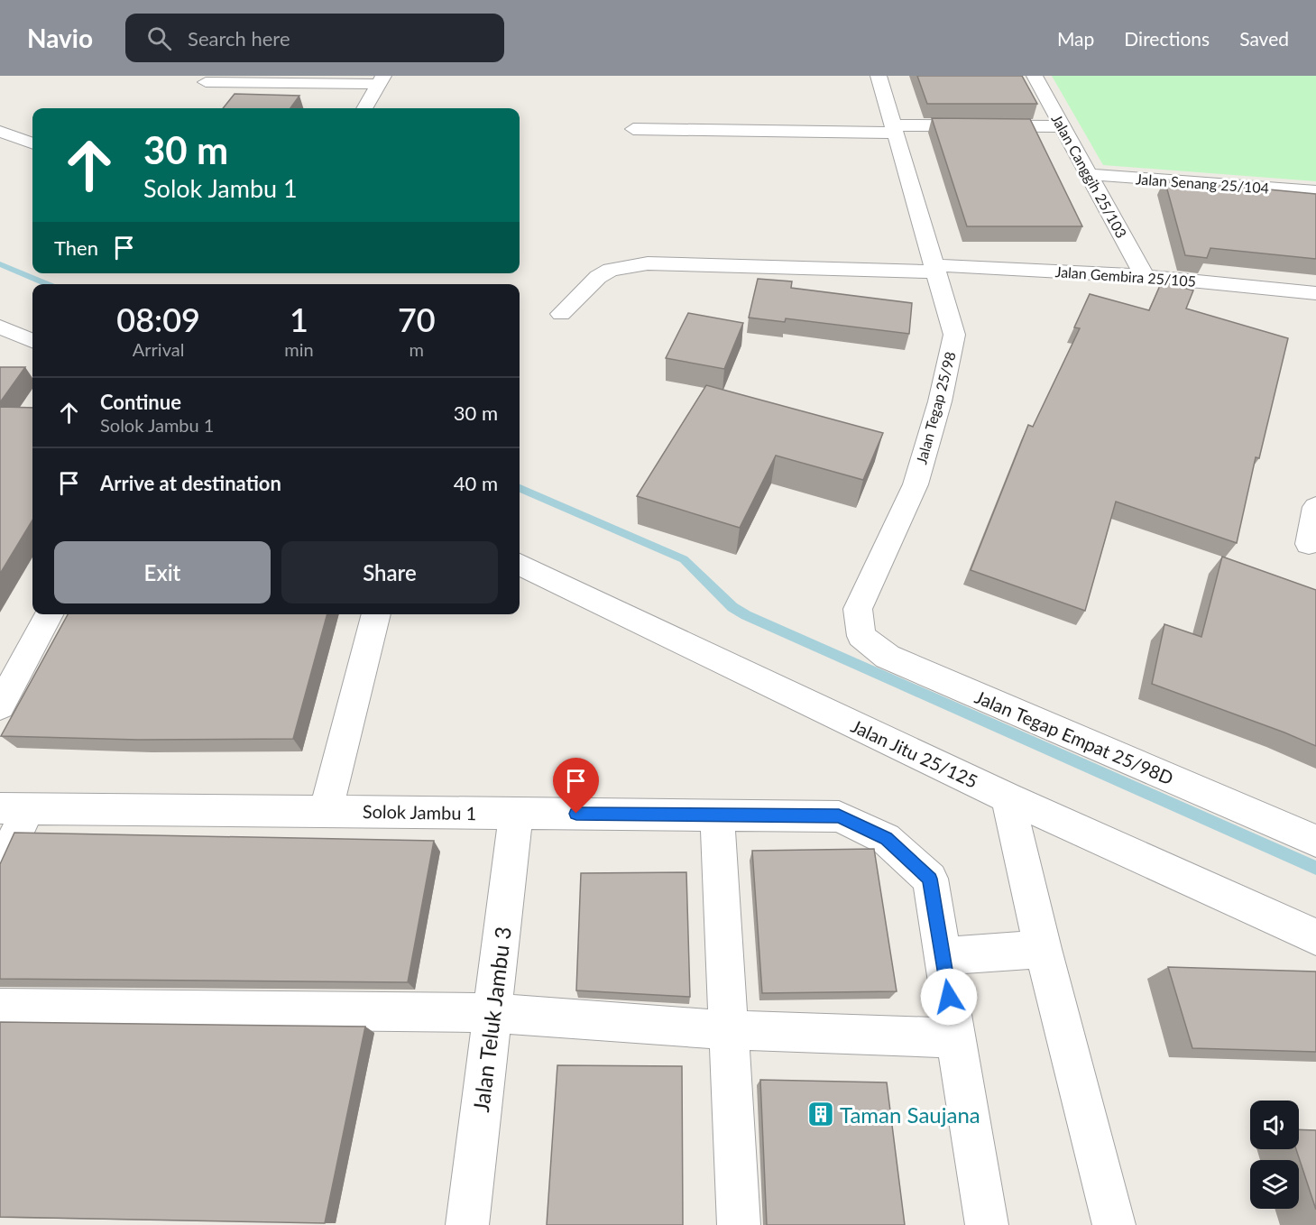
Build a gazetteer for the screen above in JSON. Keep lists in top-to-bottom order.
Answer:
{
  "streets": {
    "street": [
      "Jalan Canggih 25/103",
      "Jalan Senang 25/104",
      "Jalan Gembira 25/105",
      "Jalan Tegap 25/98",
      "Jalan Tegap Empat 25/98D",
      "Jalan Jitu 25/125",
      "Solok Jambu 1",
      "Jalan Teluk Jambu 3"
    ]
  },
  "crossings": [
    ["Jalan Canggih 25/103", "Jalan Senang 25/104"],
    ["Jalan Canggih 25/103", "Jalan Gembira 25/105"],
    ["Jalan Gembira 25/105", "Jalan Tegap 25/98"],
    ["Jalan Tegap 25/98", "Jalan Tegap Empat 25/98D"],
    ["Solok Jambu 1", "Jalan Teluk Jambu 3"]
  ],
  "places": {
    "building": ["Taman Saujana"]
  },
  "page": {
    "header": "Navio",
    "search": "Search here",
    "nav": ["Map", "Directions", "Saved"],
    "turn": ["30 m", "Solok Jambu 1"],
    "then": "Then",
    "eta": [
      "08:09",
      "Arrival",
      "1",
      "min",
      "70",
      "m"
    ],
    "list": [
      {
        "name": "Continue",
        "note": "Solok Jambu 1",
        "value": "30 m"
      },
      {
        "name": "Arrive at destination",
        "value": "40 m"
      }
    ],
    "buttons": ["Exit", "Share"]
  }
}
